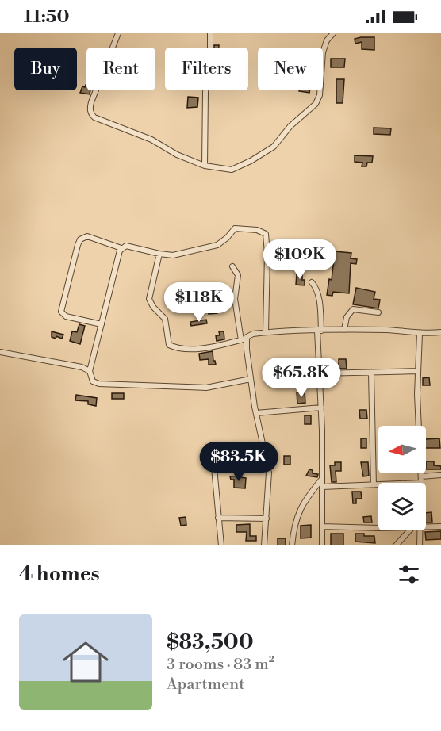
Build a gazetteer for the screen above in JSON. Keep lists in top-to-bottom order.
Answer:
{
  "north": "left",
  "page": {
    "status": "11:50",
    "chip": [
      "Buy",
      "Rent",
      "Filters",
      "New"
    ],
    "price": [
      "$109K",
      "$118K",
      "$65.8K",
      "$83.5K"
    ],
    "heading": "4 homes",
    "list": [
      {
        "name": "$83,500",
        "note": "3 rooms · 83 m² · Apartment"
      }
    ]
  }
}
